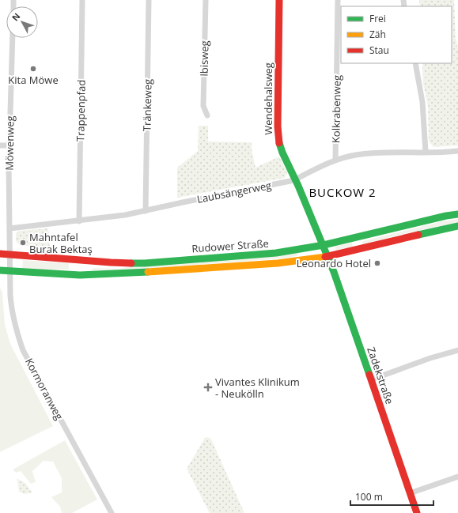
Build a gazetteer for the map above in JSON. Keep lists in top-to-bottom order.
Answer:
{
  "streets": {
    "main road": ["Wendehalsweg", "Rudower Straße", "Zadekstraße"],
    "street": [
      "Ibisweg",
      "Tränkeweg",
      "Kolkrabenweg",
      "Trappenpfad",
      "Möwenweg",
      "Laubsängerweg",
      "Kormoranweg"
    ]
  },
  "crossings": [
    ["Wendehalsweg", "Laubsängerweg"],
    ["Wendehalsweg", "Rudower Straße"],
    ["Wendehalsweg", "Zadekstraße"],
    ["Tränkeweg", "Laubsängerweg"],
    ["Kolkrabenweg", "Laubsängerweg"],
    ["Trappenpfad", "Laubsängerweg"],
    ["Möwenweg", "Laubsängerweg"],
    ["Möwenweg", "Rudower Straße"],
    ["Möwenweg", "Kormoranweg"],
    ["Rudower Straße", "Zadekstraße"],
    ["Rudower Straße", "Kormoranweg"]
  ],
  "districts": ["BUCKOW 2"],
  "places": {
    "other": ["Kita Möwe", "Mahntafel Burak Bektaş", "Leonardo Hotel"],
    "health": ["Vivantes Klinikum - Neukölln"]
  },
  "legend": ["Frei", "Zäh", "Stau"],
  "scale_bar": "100 m",
  "north": "top left"
}
